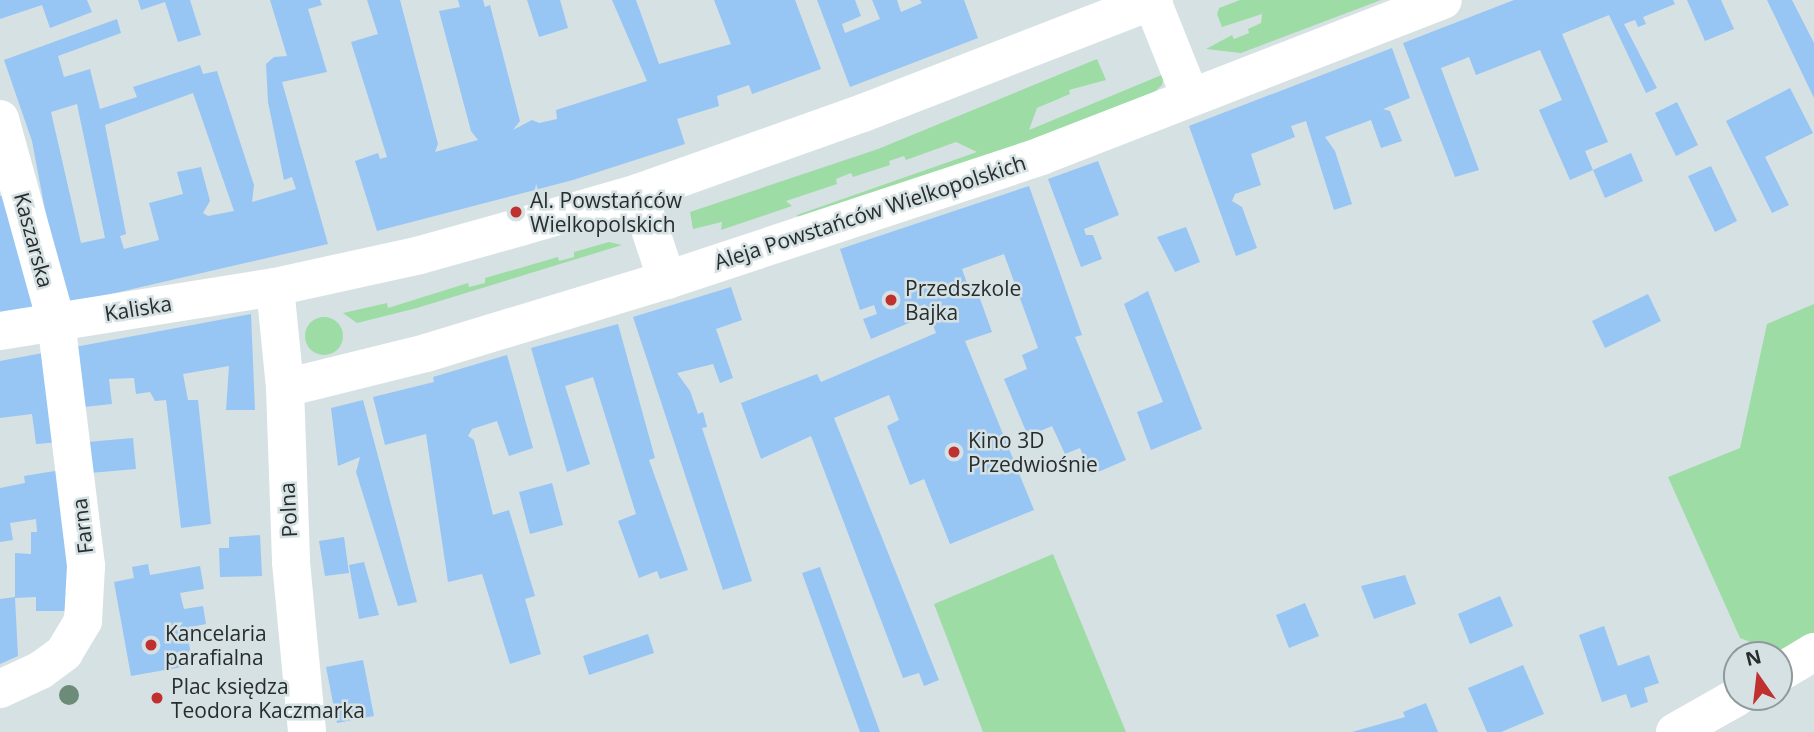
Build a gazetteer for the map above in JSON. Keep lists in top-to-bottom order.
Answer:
{
  "streets": {
    "street": [
      "Aleja Powstańców Wielkopolskich",
      "Kaszarska",
      "Kaliska",
      "Polna",
      "Farna"
    ]
  },
  "crossings": [
    ["Aleja Powstańców Wielkopolskich", "Polna"],
    ["Kaszarska", "Kaliska"],
    ["Kaszarska", "Farna"],
    ["Kaliska", "Polna"],
    ["Kaliska", "Farna"]
  ],
  "places": [
    "Al. Powstańców Wielkopolskich",
    "Przedszkole Bajka",
    "Kino 3D Przedwiośnie",
    "Kancelaria parafialna",
    "Plac księdza Teodora Kaczmarka"
  ],
  "north": "top"
}
